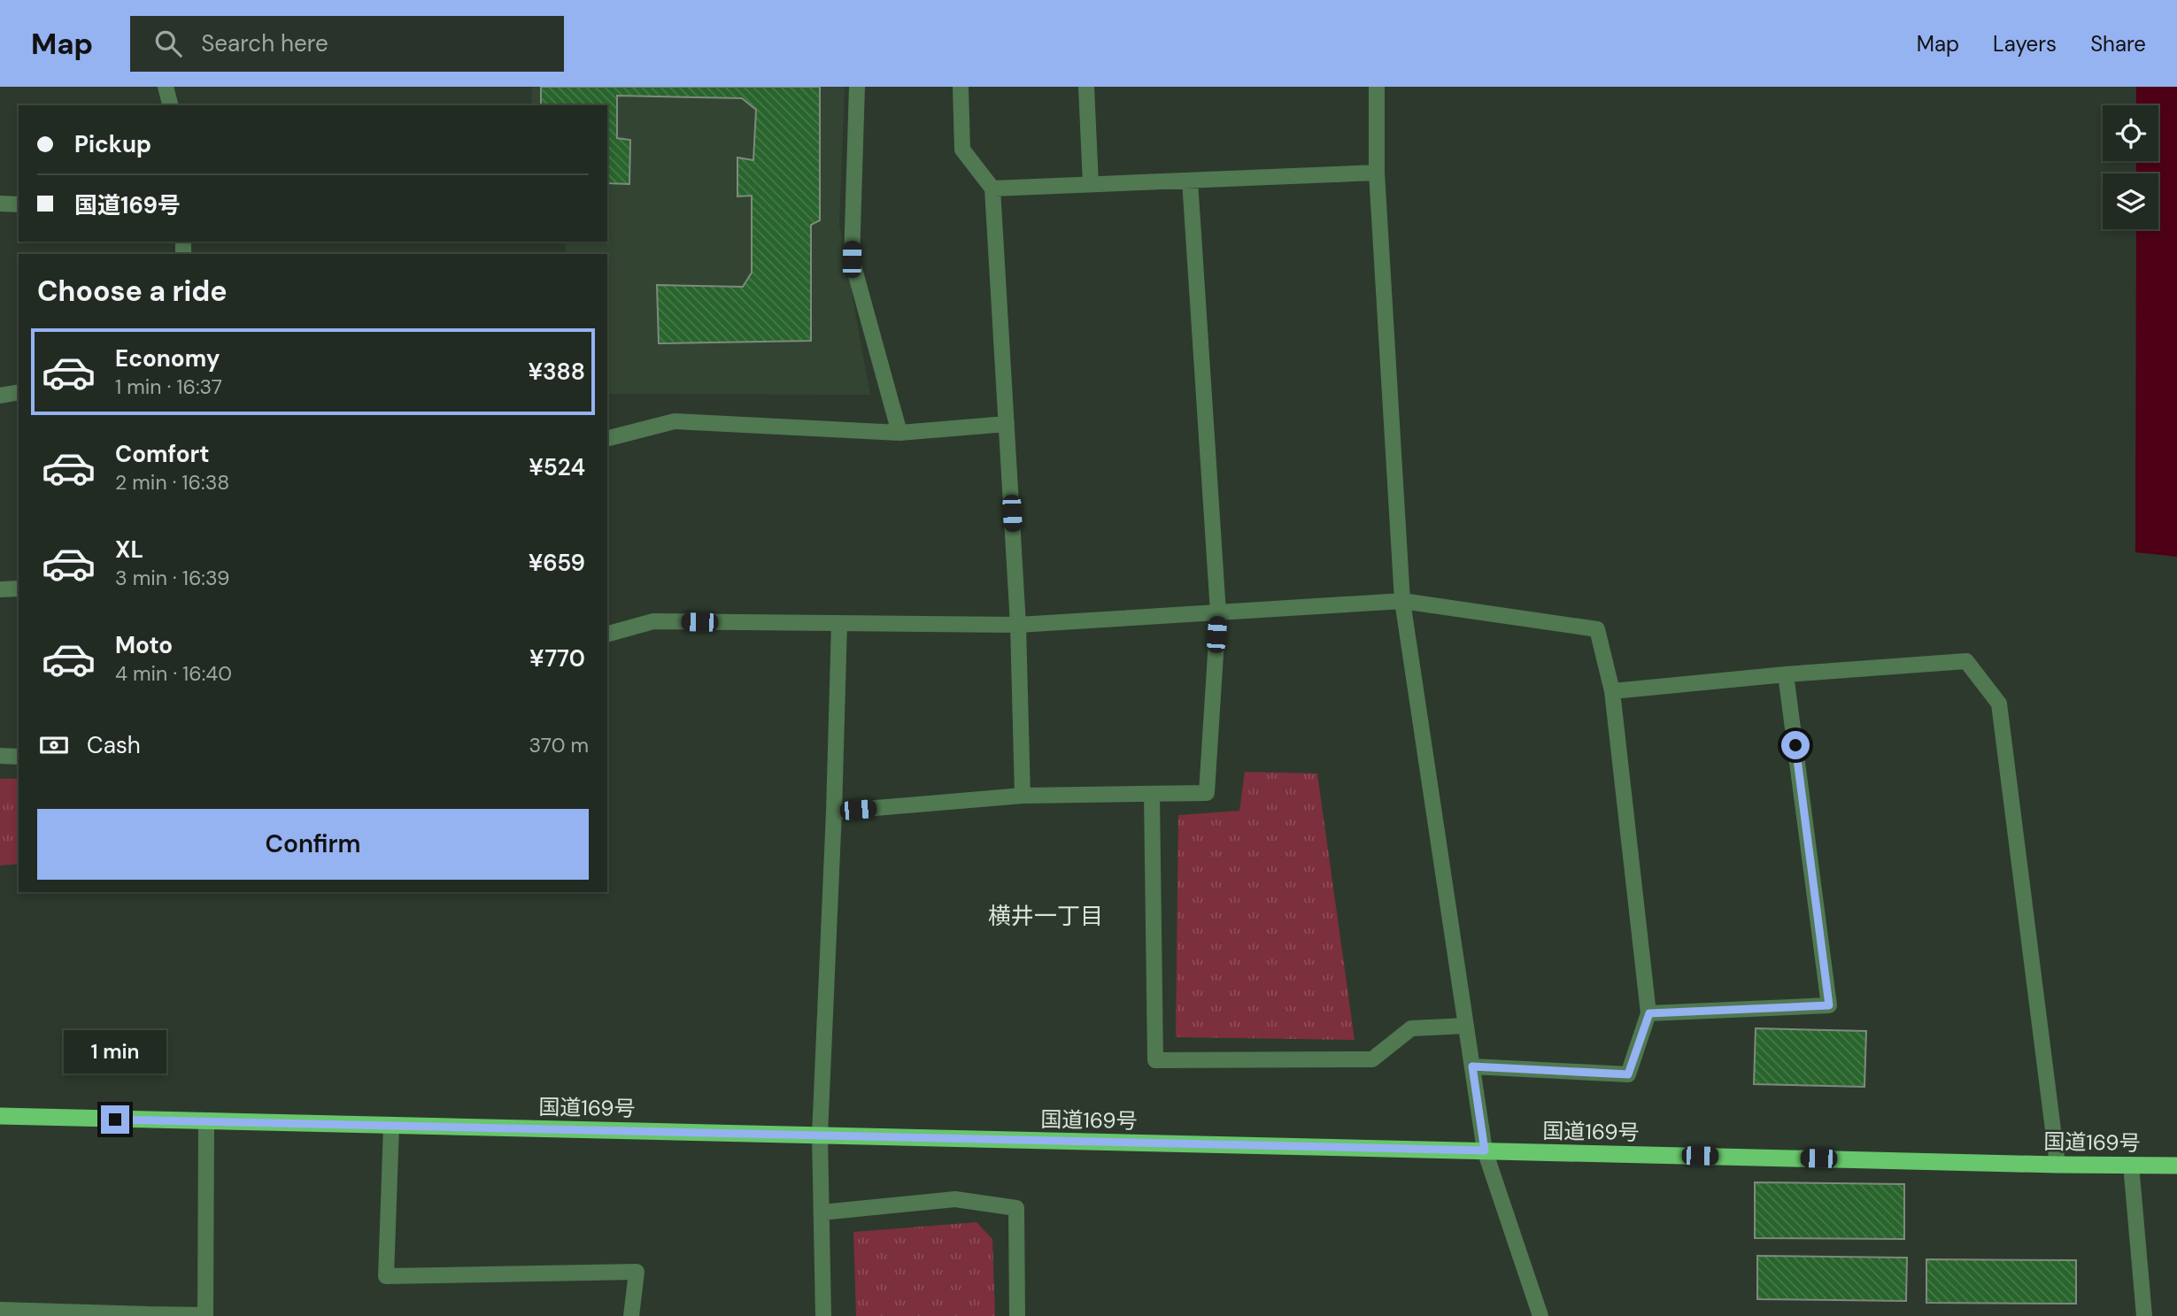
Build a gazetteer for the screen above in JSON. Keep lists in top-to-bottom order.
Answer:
{
  "streets": {
    "highway": ["国道169号"]
  },
  "districts": ["横井一丁目"],
  "page": {
    "header": "Map",
    "search": "Search here",
    "nav": ["Map", "Layers", "Share"],
    "banner": ["Pickup", "国道169号"],
    "heading": "Choose a ride",
    "list": [
      {
        "name": "Economy",
        "note": "1 min · 16:37",
        "value": "¥388"
      },
      {
        "name": "Comfort",
        "note": "2 min · 16:38",
        "value": "¥524"
      },
      {
        "name": "XL",
        "note": "3 min · 16:39",
        "value": "¥659"
      },
      {
        "name": "Moto",
        "note": "4 min · 16:40",
        "value": "¥770"
      }
    ],
    "pay": ["Cash", "370 m"],
    "buttons": "Confirm",
    "bubble": "1 min"
  }
}
